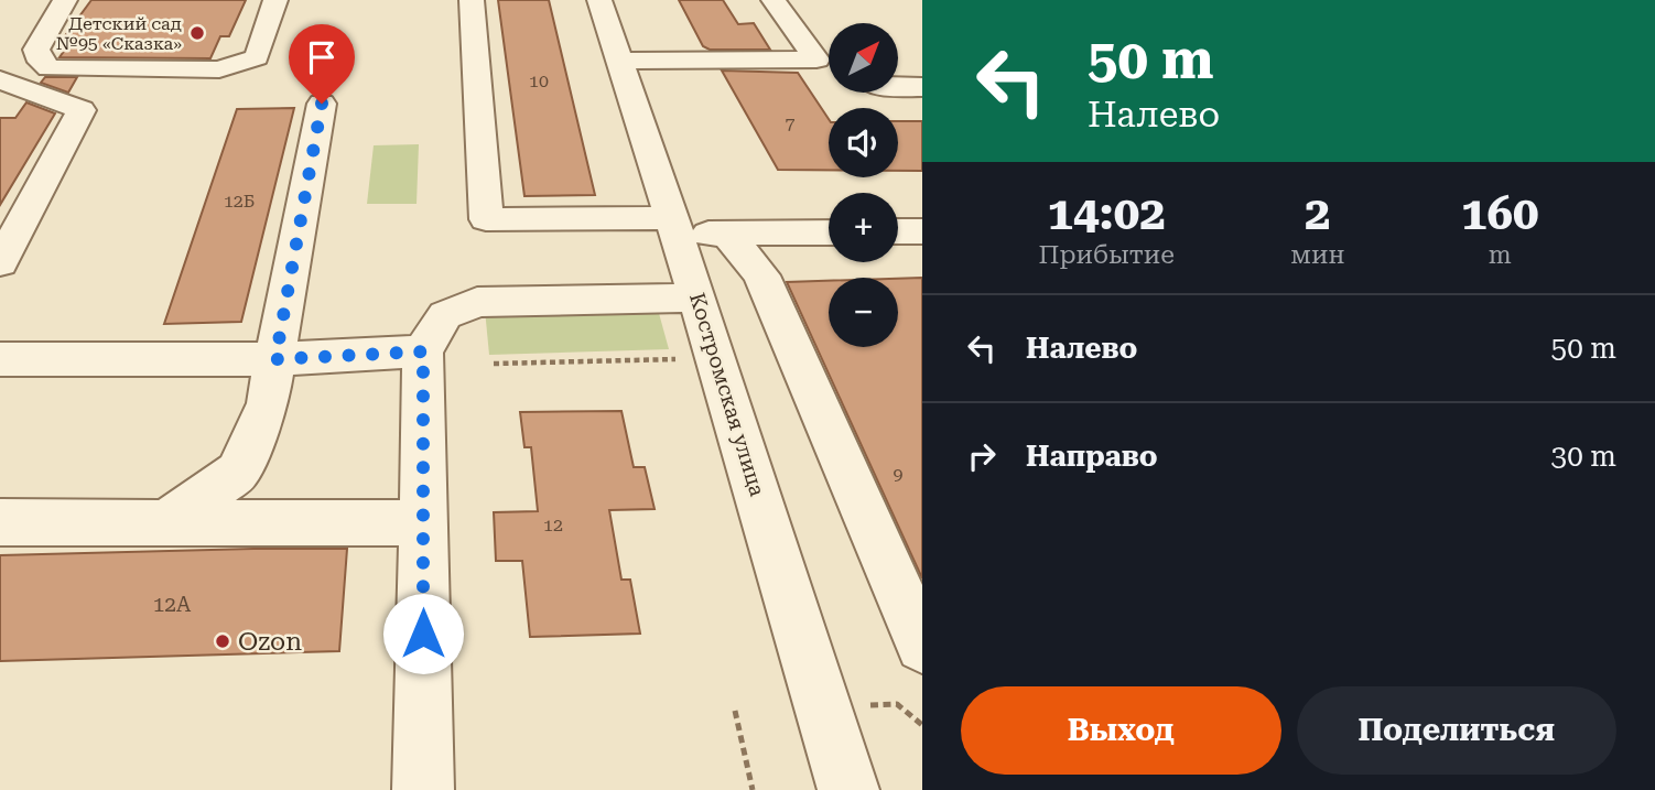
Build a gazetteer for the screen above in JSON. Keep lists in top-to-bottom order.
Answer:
{
  "streets": {
    "street": ["Костромская улица"]
  },
  "places": ["Детский сад №95 «Сказка»", "Ozon"],
  "house_numbers": [
    "10",
    "7",
    "12Б",
    "9",
    "12",
    "12А"
  ],
  "north": "top right",
  "page": {
    "turn": ["50 m", "Налево"],
    "map_buttons": ["+", "−"],
    "eta": [
      "14:02",
      "Прибытие",
      "2",
      "мин",
      "160",
      "m"
    ],
    "list": [
      {
        "name": "Налево",
        "value": "50 m"
      },
      {
        "name": "Направо",
        "value": "30 m"
      }
    ],
    "buttons": ["Выход", "Поделиться"]
  }
}
